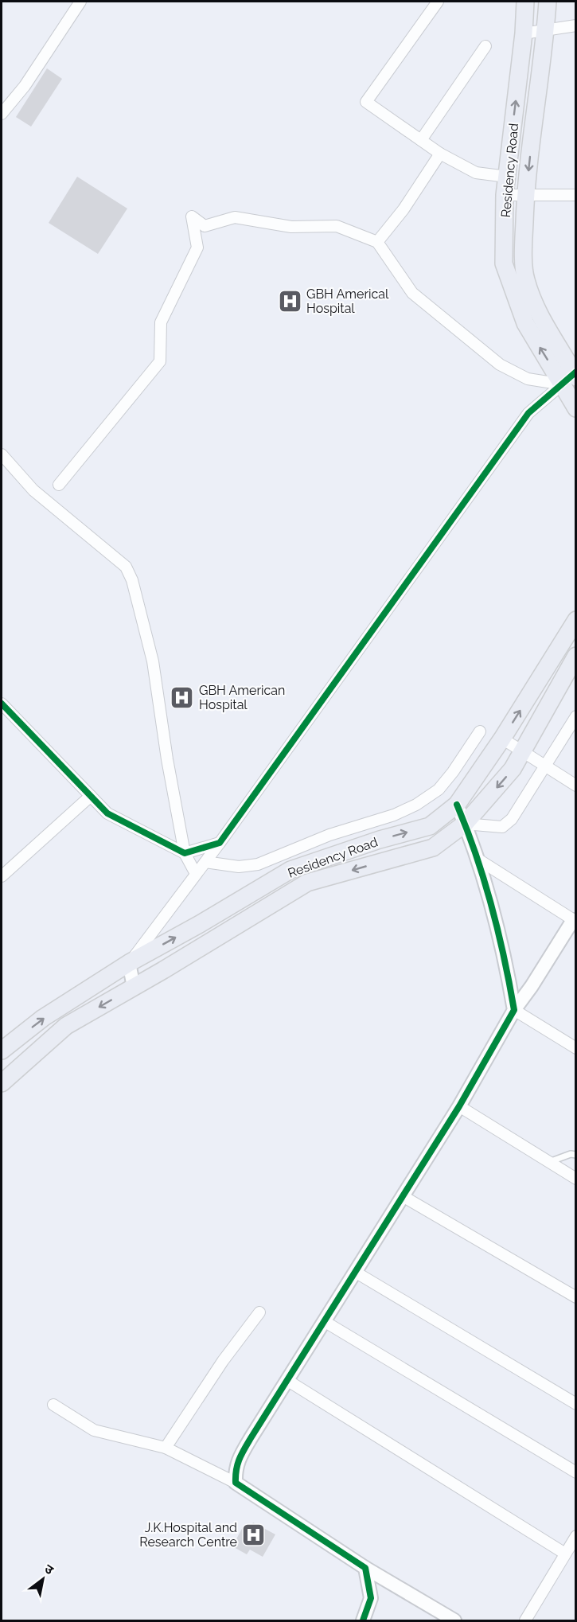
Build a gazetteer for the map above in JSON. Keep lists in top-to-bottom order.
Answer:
{
  "streets": {
    "main road": ["Residency Road"]
  },
  "one_way": ["Residency Road"],
  "places": {
    "hospital": ["GBH Americal Hospital", "GBH American Hospital", "J.K.Hospital and Research Centre"]
  },
  "north": "top right"
}
